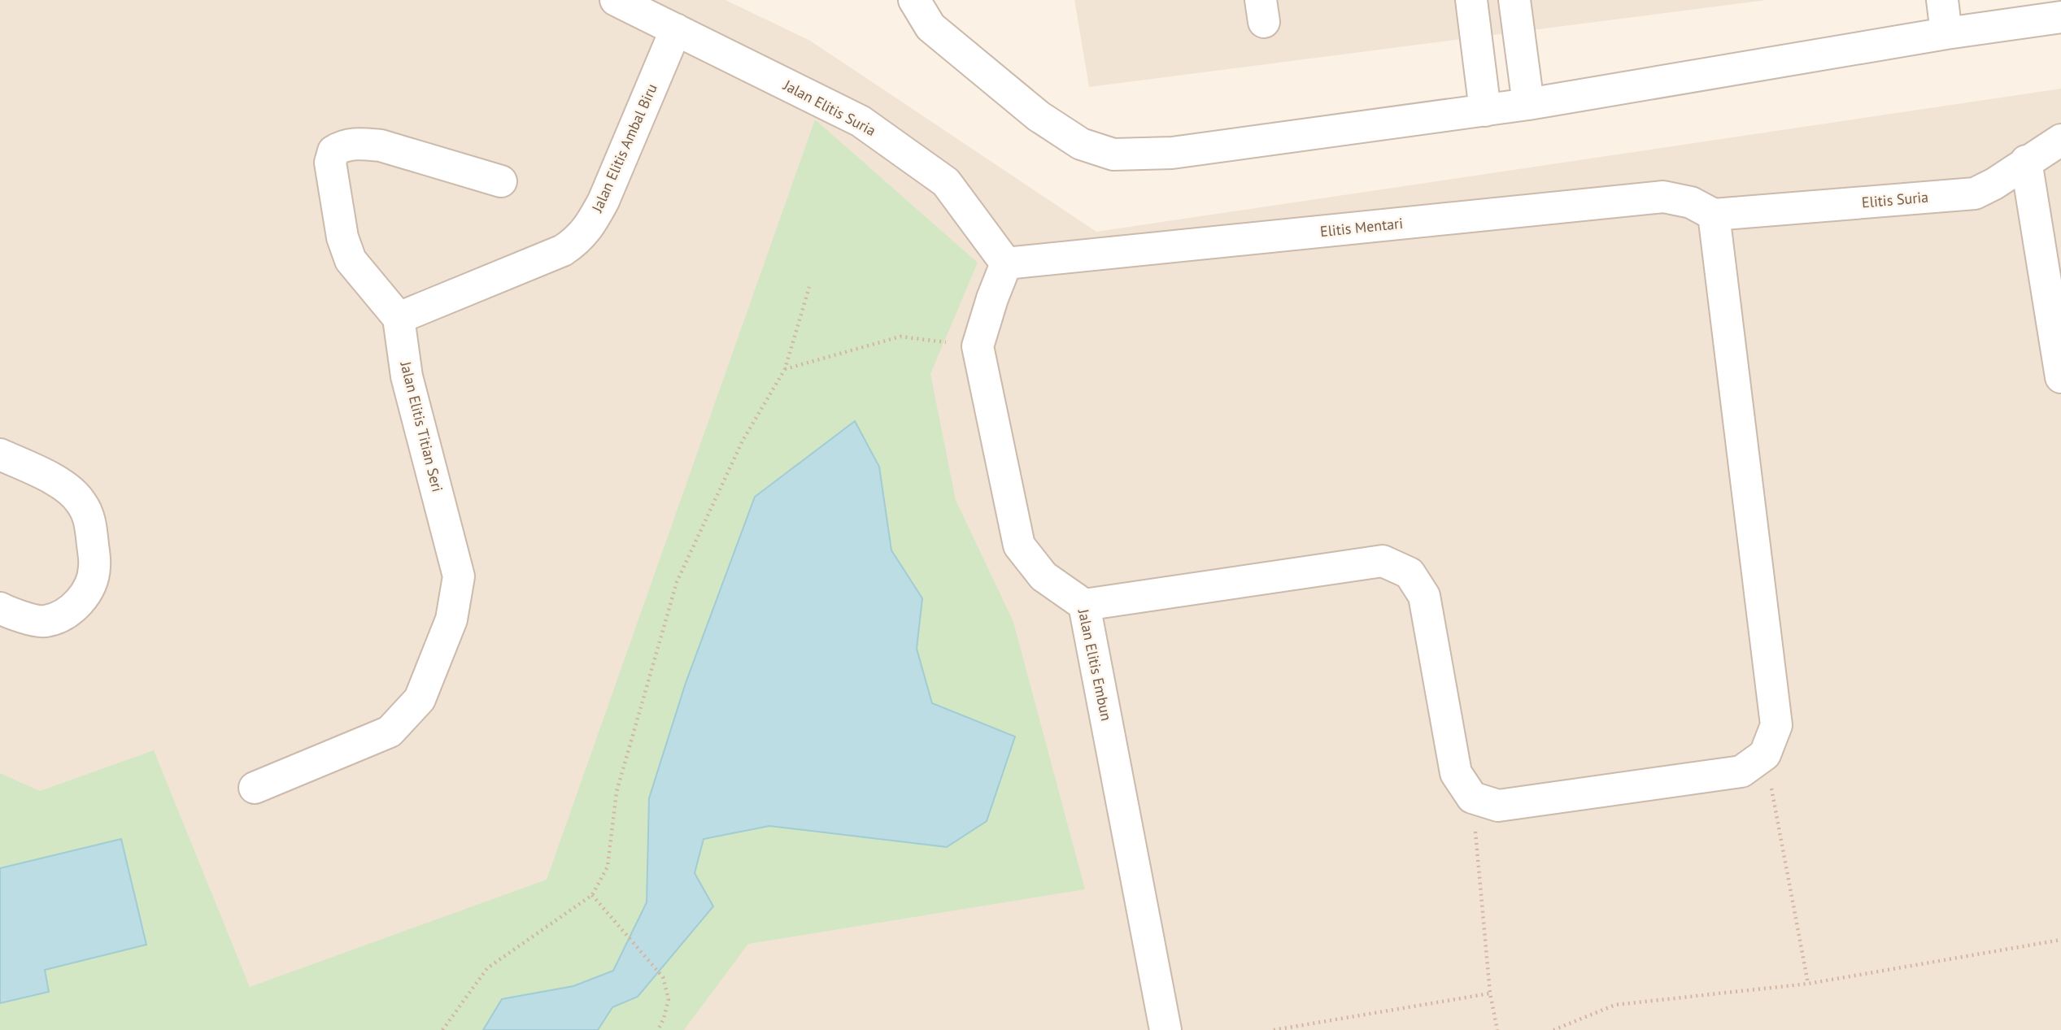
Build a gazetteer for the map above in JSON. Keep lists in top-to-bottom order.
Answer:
{
  "streets": {
    "street": [
      "Jalan Elitis Suria",
      "Jalan Elitis Ambal Biru",
      "Elitis Suria",
      "Elitis Mentari",
      "Jalan Elitis Titian Seri",
      "Jalan Elitis Embun"
    ]
  },
  "crossings": [
    ["Jalan Elitis Suria", "Jalan Elitis Ambal Biru"],
    ["Jalan Elitis Suria", "Elitis Mentari"],
    ["Jalan Elitis Suria", "Jalan Elitis Embun"],
    ["Jalan Elitis Ambal Biru", "Jalan Elitis Titian Seri"],
    ["Elitis Suria", "Elitis Mentari"],
    ["Elitis Mentari", "Jalan Elitis Embun"]
  ]
}
